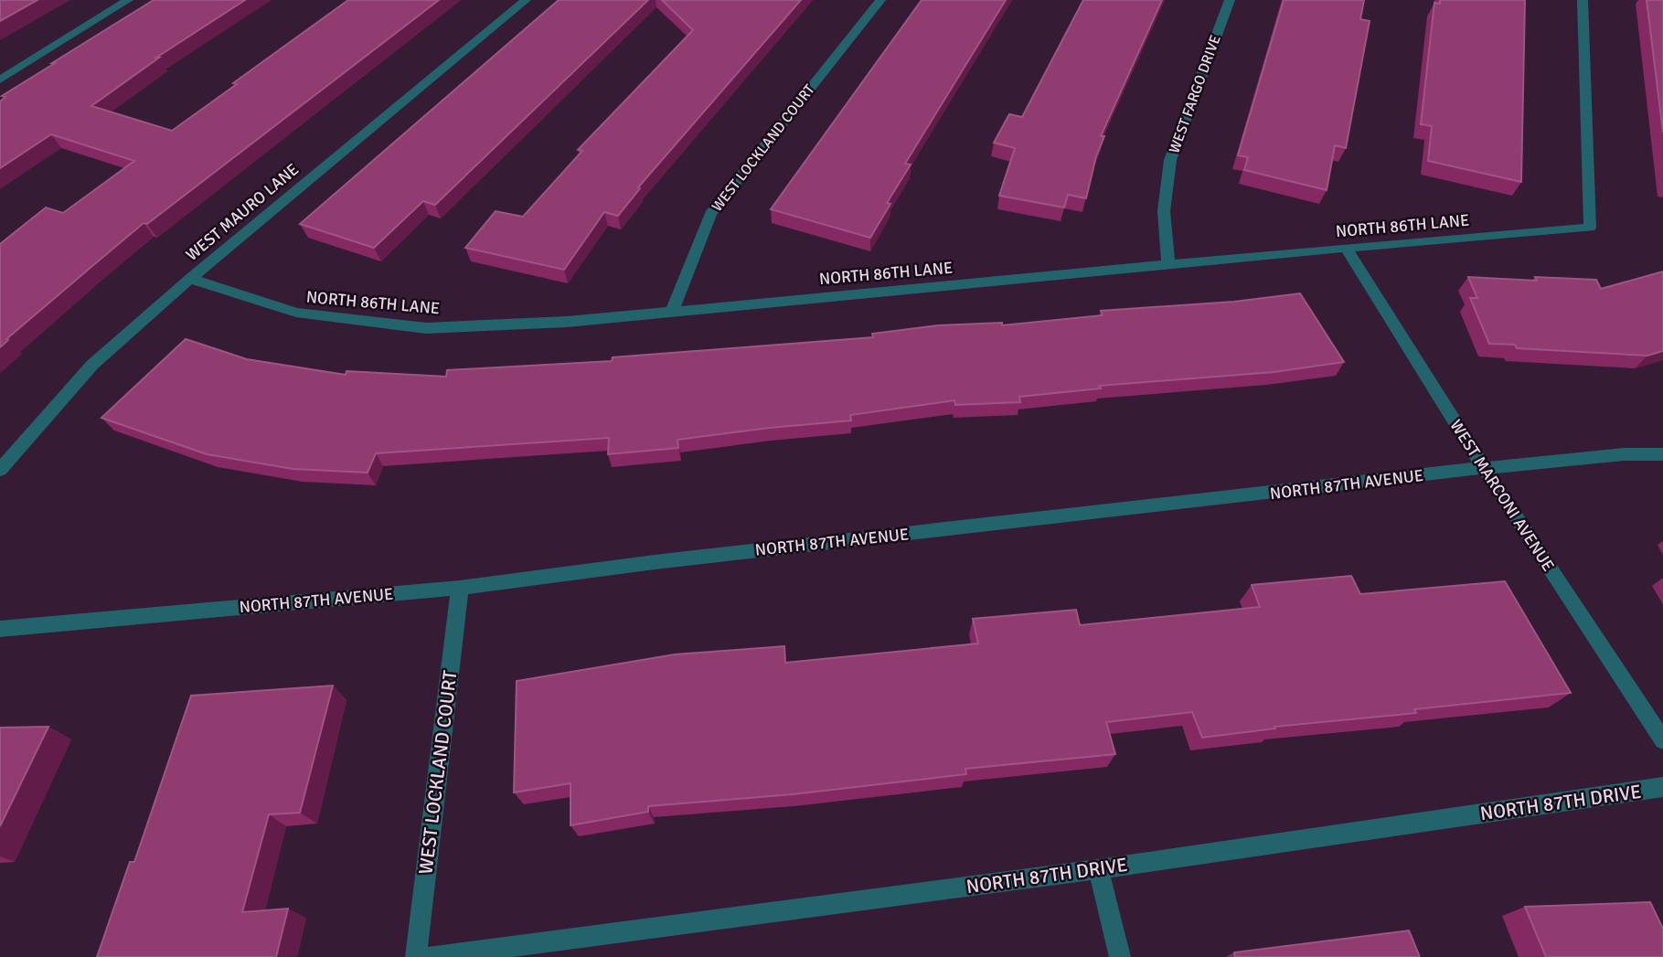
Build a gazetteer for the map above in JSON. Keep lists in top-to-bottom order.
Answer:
{
  "streets": {
    "street": [
      "WEST FARGO DRIVE",
      "WEST LOCKLAND COURT",
      "WEST MAURO LANE",
      "NORTH 86TH LANE",
      "NORTH 87TH AVENUE",
      "WEST MARCONI AVENUE",
      "NORTH 87TH DRIVE"
    ]
  },
  "crossings": [
    ["WEST FARGO DRIVE", "NORTH 86TH LANE"],
    ["WEST LOCKLAND COURT", "NORTH 86TH LANE"],
    ["WEST LOCKLAND COURT", "NORTH 87TH AVENUE"],
    ["WEST MAURO LANE", "NORTH 86TH LANE"],
    ["NORTH 86TH LANE", "WEST MARCONI AVENUE"],
    ["NORTH 87TH AVENUE", "WEST MARCONI AVENUE"]
  ]
}
